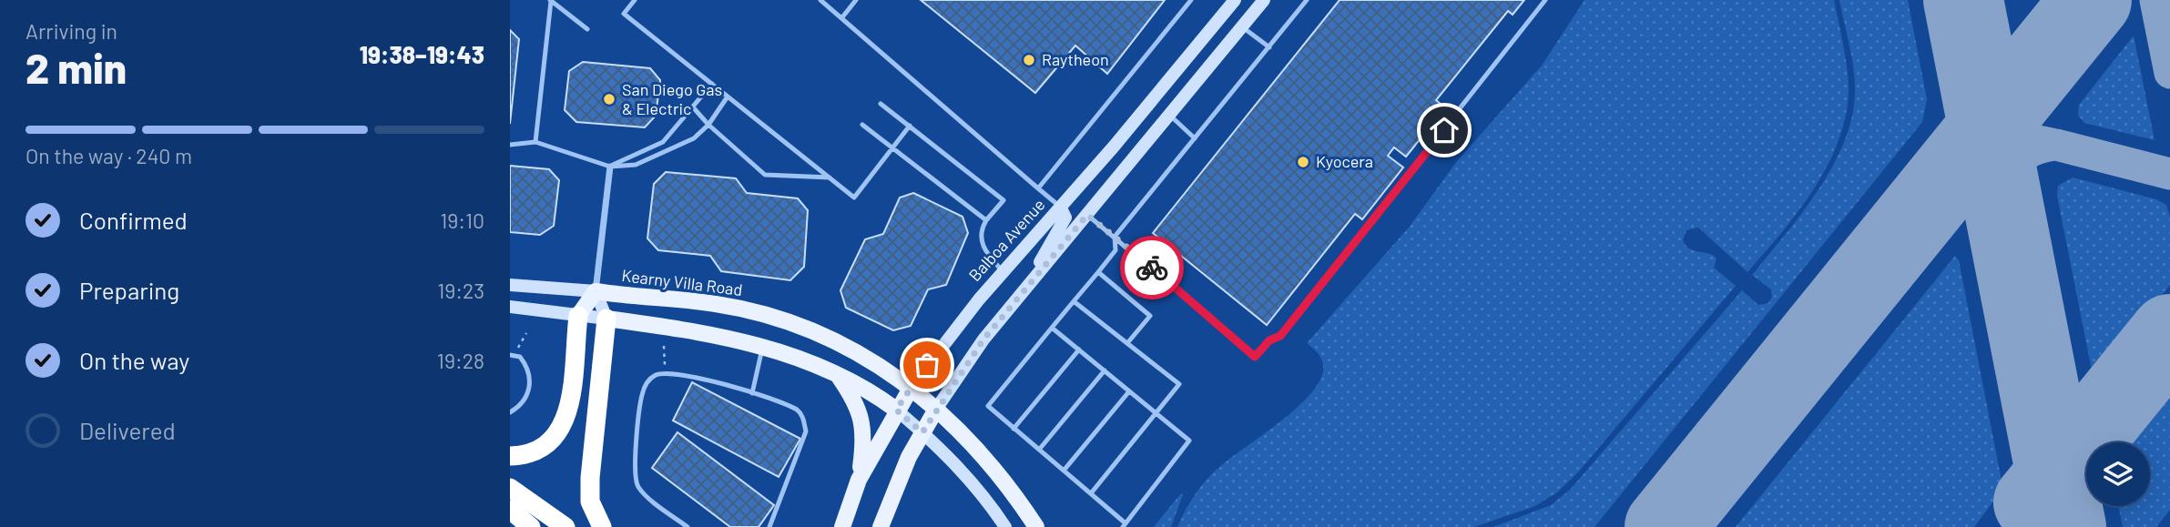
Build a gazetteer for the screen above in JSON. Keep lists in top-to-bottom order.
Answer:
{
  "streets": {
    "main road": ["Balboa Avenue", "Kearny Villa Road"]
  },
  "crossings": [
    ["Balboa Avenue", "Kearny Villa Road"]
  ],
  "places": ["Raytheon", "San Diego Gas & Electric", "Kyocera"],
  "page": {
    "heading": ["2 min", "Arriving in", "19:38–19:43"],
    "bar": "On the way · 240 m",
    "list": [
      ["Confirmed", "19:10"],
      ["Preparing", "19:23"],
      ["On the way", "19:28"],
      "Delivered"
    ]
  }
}
